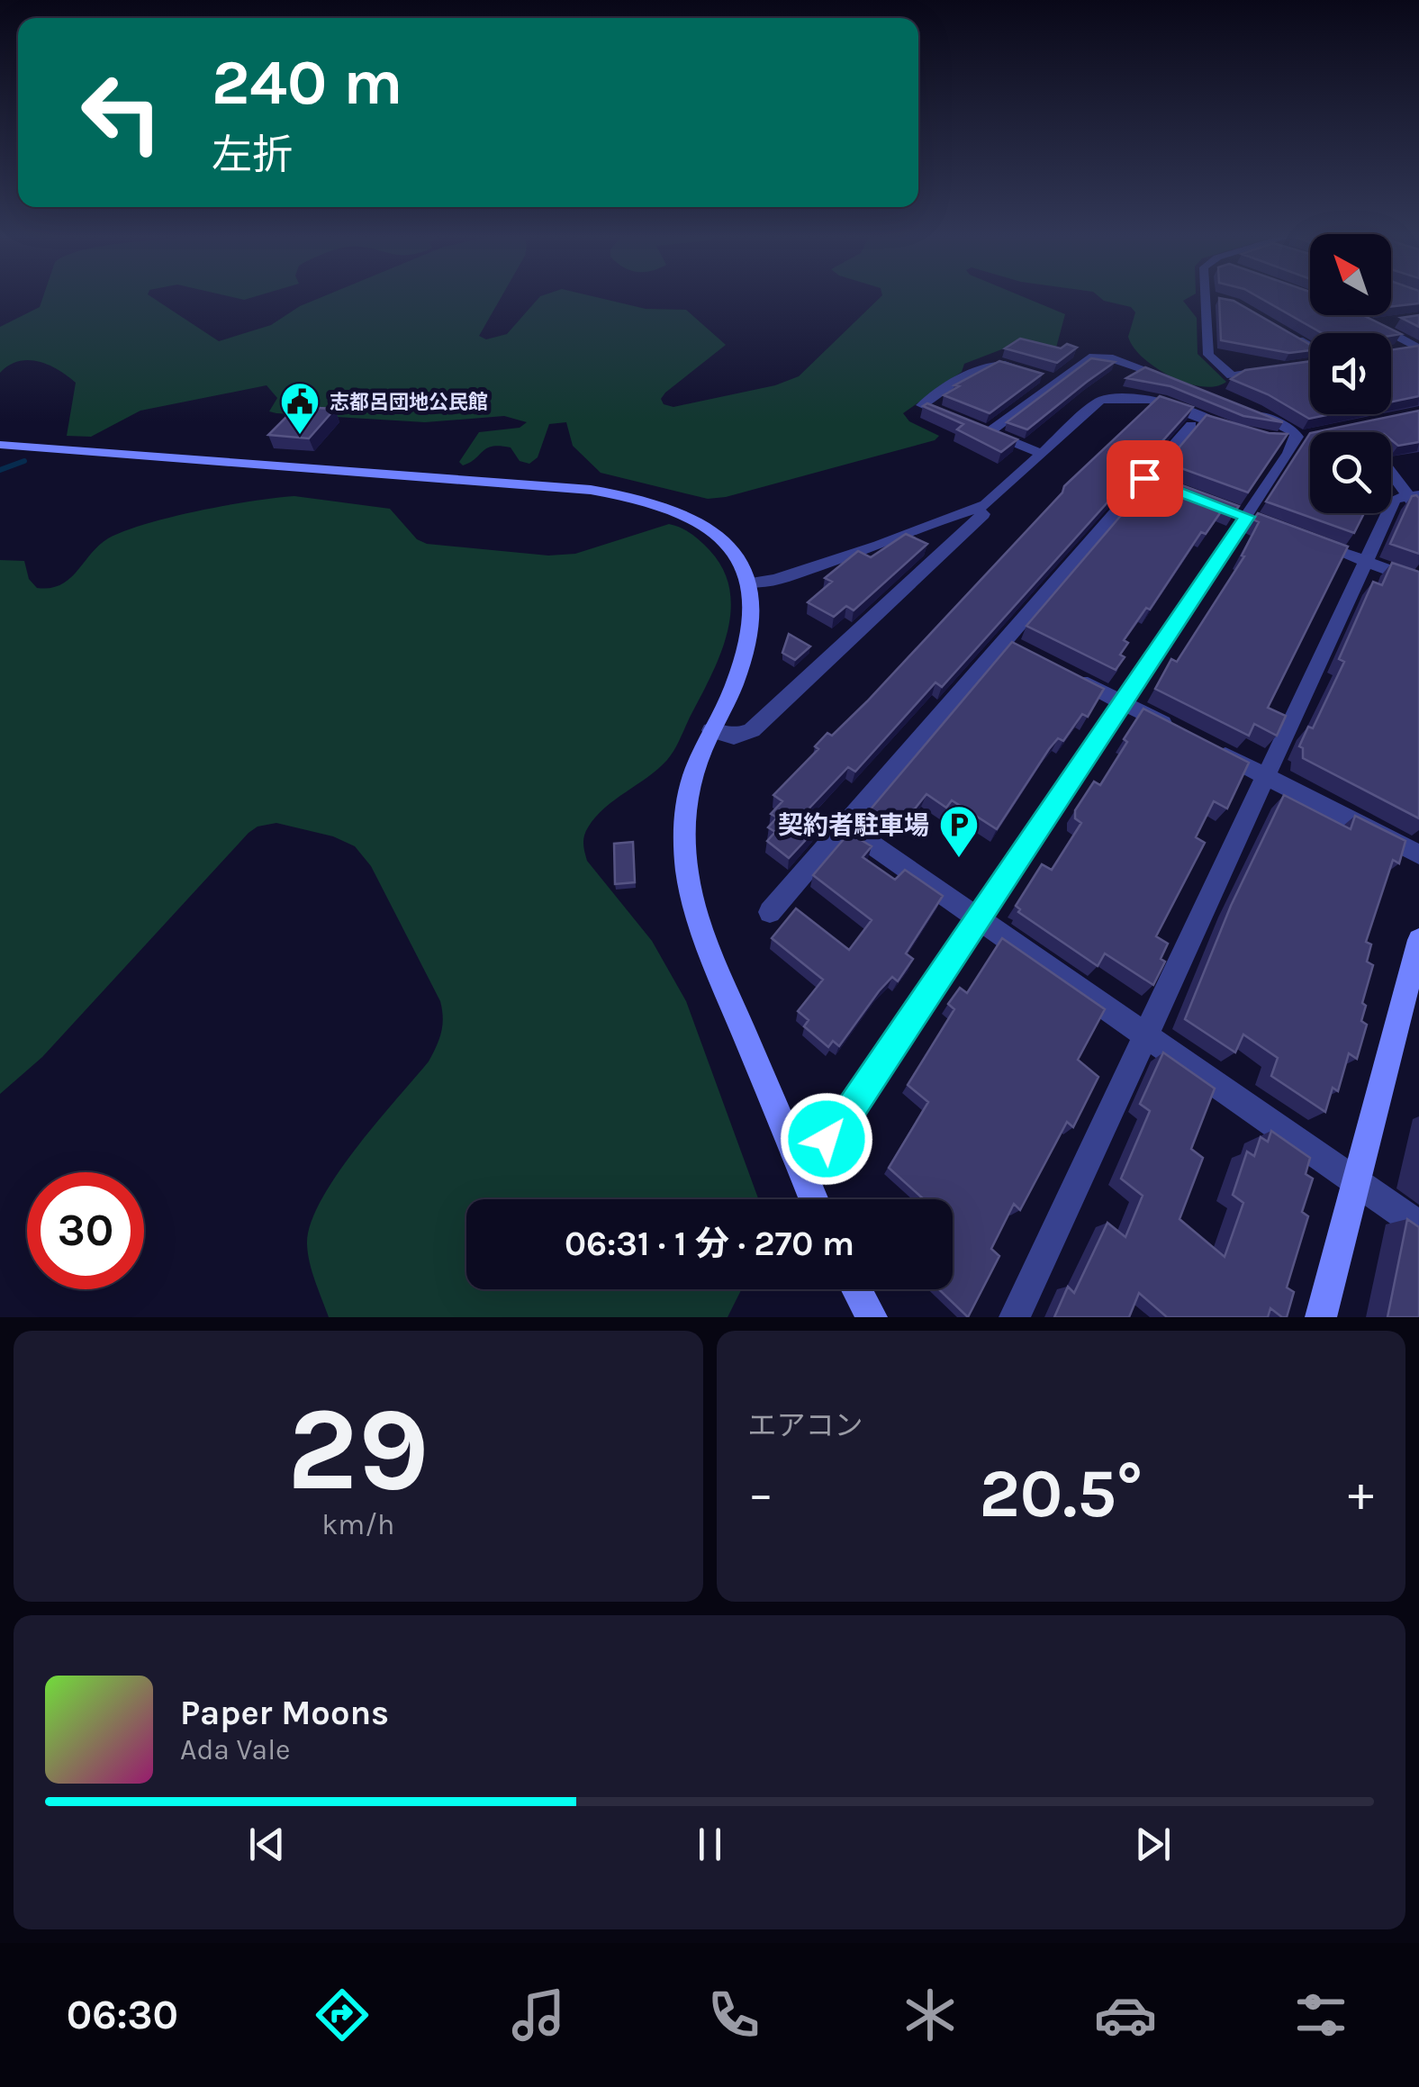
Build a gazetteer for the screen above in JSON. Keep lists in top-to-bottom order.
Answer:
{
  "places": {
    "public building": ["志都呂団地公民館"],
    "parking": ["契約者駐車場"]
  },
  "north": "top left",
  "page": {
    "turn": ["240 m", "左折"],
    "limit": "30",
    "trip": "06:31 · 1 分 · 270 m",
    "tile": [
      ["29", "km/h"],
      "エアコン"
    ],
    "heat": ["−", "20.5°", "+"],
    "song": ["Paper Moons", "Ada Vale"],
    "tabs": "06:30"
  }
}
